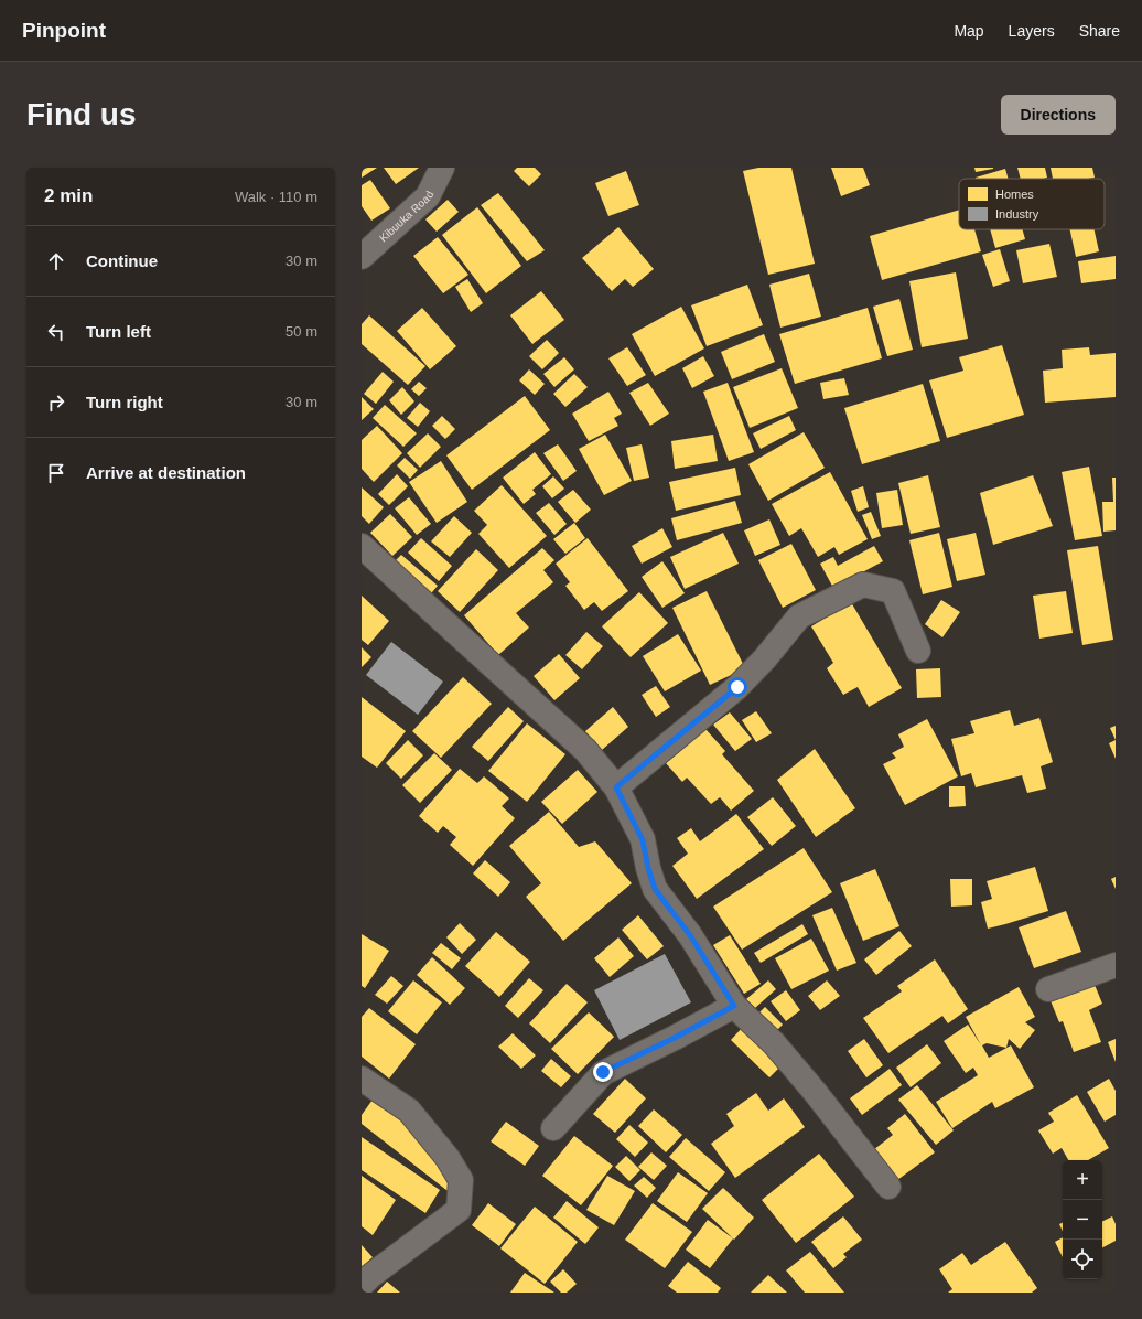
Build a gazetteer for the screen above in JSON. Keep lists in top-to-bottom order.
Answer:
{
  "streets": {
    "street": ["Kibuuka Road"]
  },
  "legend": ["Homes", "Industry"],
  "page": {
    "header": "Pinpoint",
    "nav": ["Map", "Layers", "Share"],
    "buttons": "Directions",
    "title": "Find us",
    "heading": ["2 min", "Walk · 110 m"],
    "list": [
      ["Continue", "30 m"],
      ["Turn left", "50 m"],
      ["Turn right", "30 m"],
      "Arrive at destination"
    ],
    "map_buttons": ["+", "−"]
  }
}
